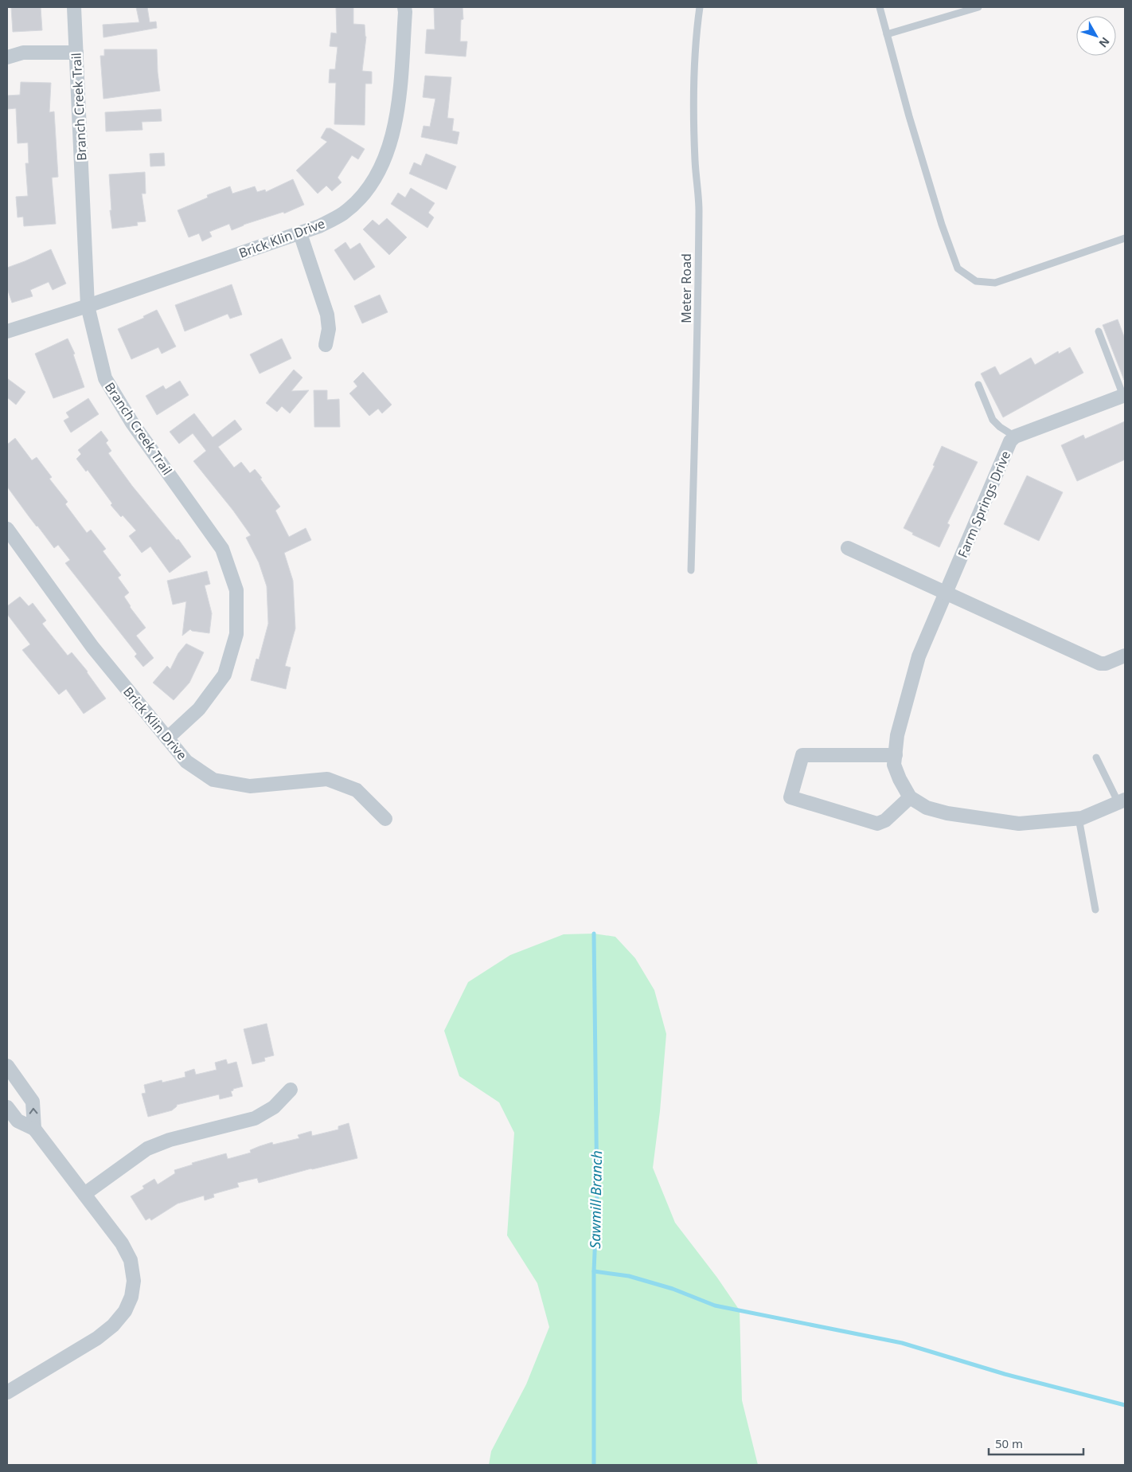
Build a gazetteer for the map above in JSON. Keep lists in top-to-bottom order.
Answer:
{
  "streets": {
    "street": ["Branch Creek Trail", "Brick Klin Drive", "Farm Springs Drive"],
    "lane": ["Meter Road"]
  },
  "crossings": [
    ["Branch Creek Trail", "Brick Klin Drive"]
  ],
  "water": ["Sawmill Branch"],
  "scale_bar": "50 m",
  "north": "bottom right"
}
